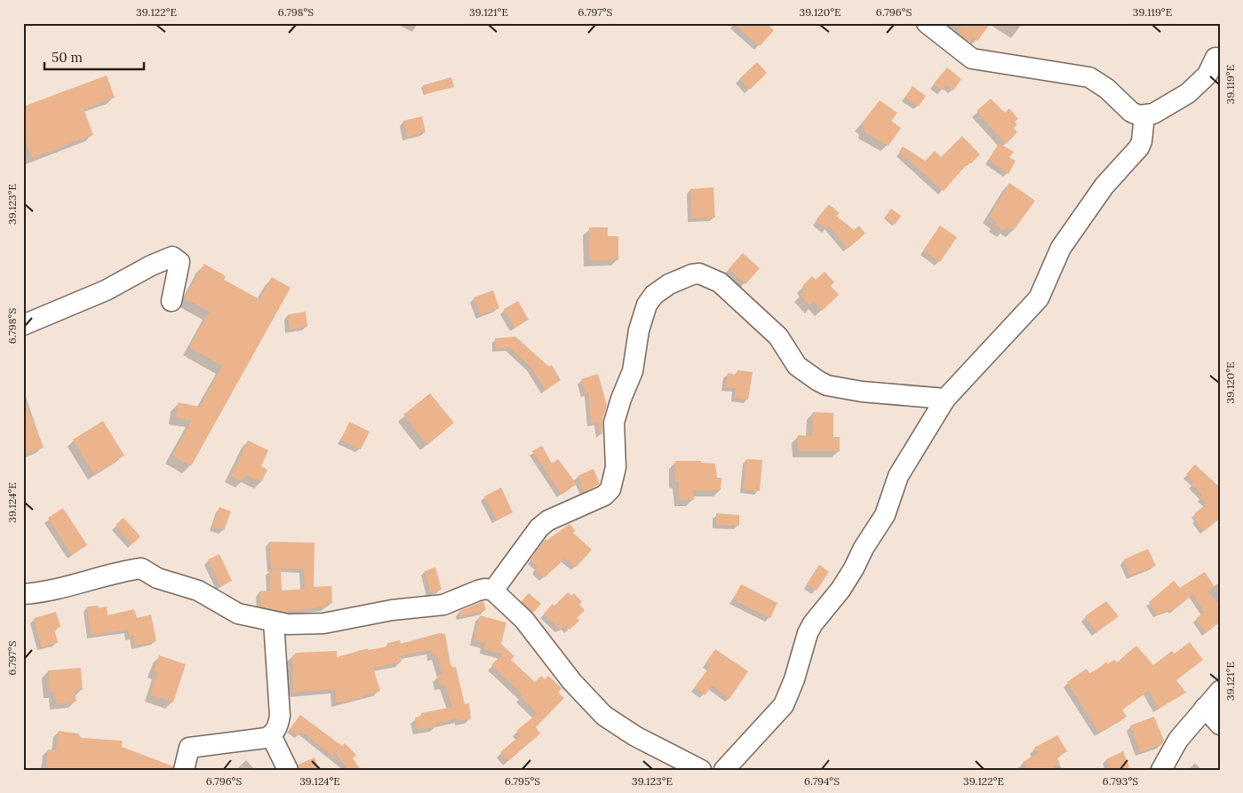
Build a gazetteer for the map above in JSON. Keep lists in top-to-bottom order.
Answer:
{
  "scale_bar": "50 m",
  "coordinates": [
    "39.122°E",
    "6.798°S",
    "39.121°E",
    "6.797°S",
    "39.120°E",
    "6.796°S",
    "39.119°E",
    "39.123°E",
    "39.124°E",
    "6.795°S",
    "6.794°S",
    "6.793°S"
  ]
}
